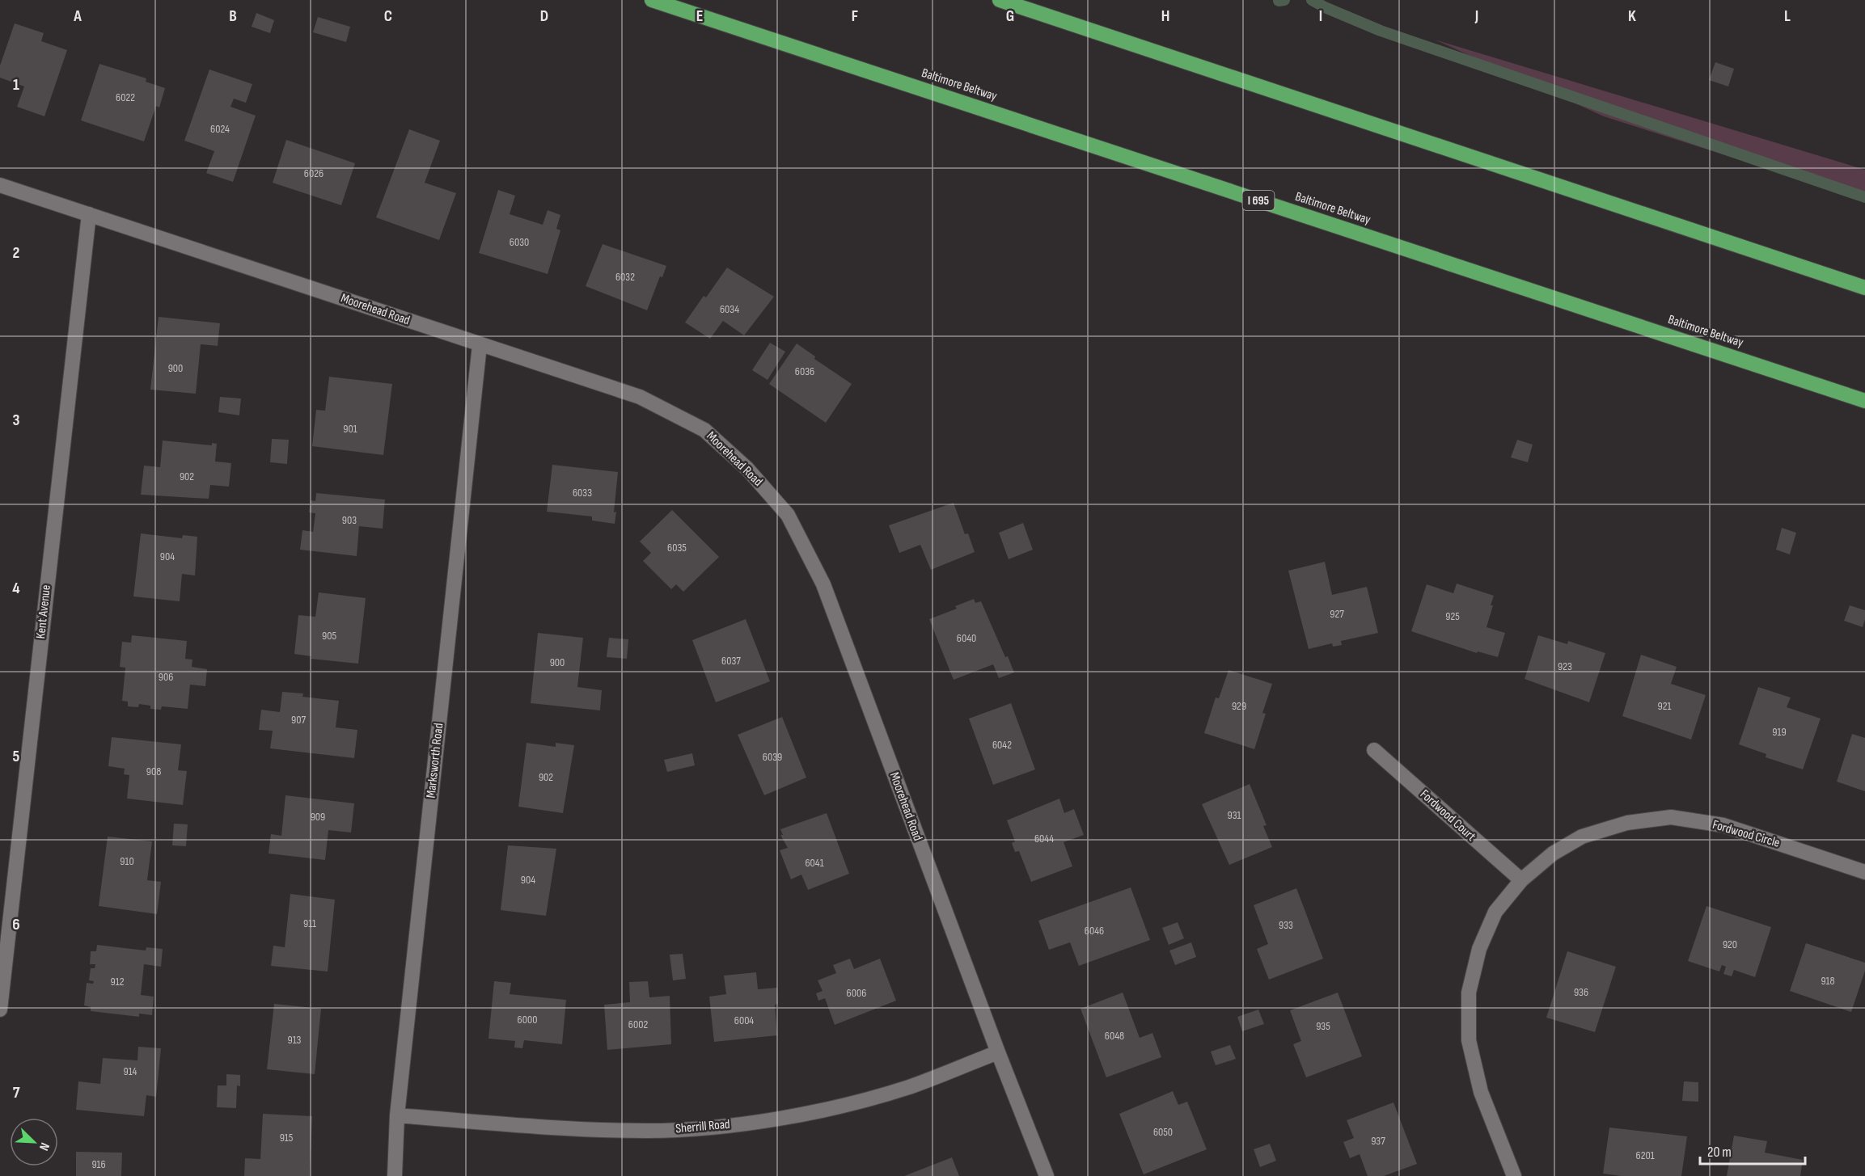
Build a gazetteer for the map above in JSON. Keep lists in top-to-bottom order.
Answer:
{
  "streets": {
    "highway": ["Baltimore Beltway", "I 695"],
    "street": [
      "Moorehead Road",
      "Kent Avenue",
      "Marksworth Road",
      "Fordwood Court",
      "Fordwood Circle",
      "Sherrill Road"
    ]
  },
  "crossings": [
    ["Moorehead Road", "Kent Avenue"],
    ["Moorehead Road", "Marksworth Road"],
    ["Moorehead Road", "Sherrill Road"],
    ["Marksworth Road", "Sherrill Road"],
    ["Fordwood Court", "Fordwood Circle"]
  ],
  "house_numbers": [
    "6022",
    "6024",
    "6026",
    "6030",
    "6032",
    "6034",
    "900",
    "6036",
    "901",
    "902",
    "6033",
    "903",
    "6035",
    "904",
    "927",
    "925",
    "905",
    "6040",
    "6037",
    "900",
    "923",
    "906",
    "929",
    "921",
    "907",
    "919",
    "6042",
    "6039",
    "908",
    "902",
    "931",
    "909",
    "6044",
    "910",
    "6041",
    "904",
    "911",
    "933",
    "6046",
    "920",
    "918",
    "912",
    "936",
    "6006",
    "6000",
    "6004",
    "6002",
    "935",
    "6048",
    "913",
    "914",
    "6050",
    "915",
    "937",
    "6201",
    "916"
  ],
  "scale_bar": "20 m",
  "north": "bottom right",
  "grid": {
    "columns": [
      "A",
      "B",
      "C",
      "D",
      "E",
      "F",
      "G",
      "H",
      "I",
      "J",
      "K",
      "L"
    ],
    "rows": [
      "1",
      "2",
      "3",
      "4",
      "5",
      "6",
      "7"
    ]
  }
}
